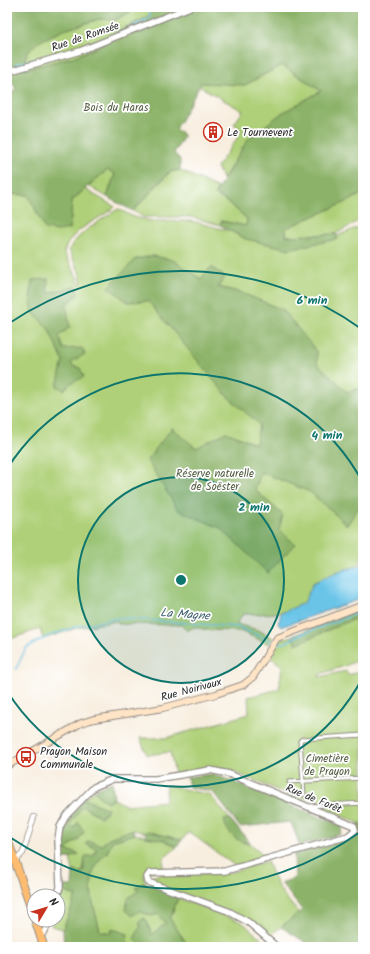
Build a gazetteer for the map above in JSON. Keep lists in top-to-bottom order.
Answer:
{
  "streets": {
    "main road": ["Rue Noirivaux"],
    "street": ["Rue de Romsée", "Rue de Forêt"]
  },
  "water": ["La Magne"],
  "parks": ["Bois du Haras", "Réserve naturelle de Soëster", "Cimetière de Prayon"],
  "places": {
    "building": ["Le Tournevent"],
    "bus stop": ["Prayon Maison Communale"]
  },
  "north": "top right",
  "rings": ["6 min", "4 min", "2 min"]
}
